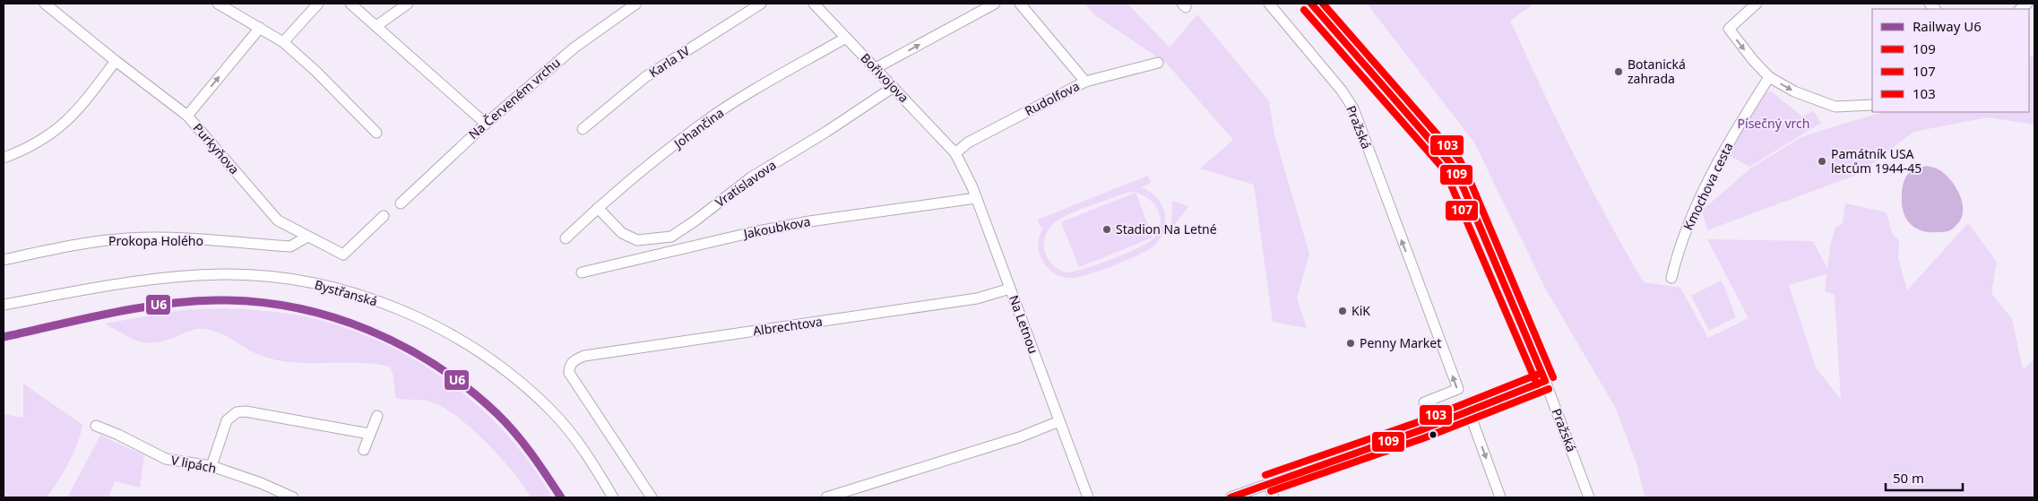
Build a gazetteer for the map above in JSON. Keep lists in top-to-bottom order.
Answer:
{
  "streets": {
    "street": [
      "Karla IV",
      "Bořivojova",
      "Na Červeném vrchu",
      "Rudolfova",
      "Pražská",
      "Johančina",
      "Purkyňova",
      "Vratislavova",
      "Kmochova cesta",
      "Jakoubkova",
      "Prokopa Holého",
      "Bystřanská",
      "Na Letnou",
      "Albrechtova",
      "V lipách"
    ]
  },
  "crossings": [
    ["Bořivojova", "Rudolfova"],
    ["Bořivojova", "Johančina"],
    ["Bořivojova", "Vratislavova"],
    ["Bořivojova", "Na Letnou"],
    ["Rudolfova", "Na Letnou"],
    ["Johančina", "Vratislavova"],
    ["Purkyňova", "Prokopa Holého"],
    ["Jakoubkova", "Na Letnou"],
    ["Na Letnou", "Albrechtova"]
  ],
  "parks": ["Písečný vrch"],
  "places": [
    "Botanická zahrada",
    "Památník USA letcům 1944-45",
    "Stadion Na Letné",
    "KiK",
    "Penny Market"
  ],
  "lines": [
    "transit line 109",
    "transit line 103",
    "transit line 107",
    "rail line U6"
  ],
  "legend": [
    "Railway U6",
    "109",
    "107",
    "103"
  ],
  "scale_bar": "50 m"
}
